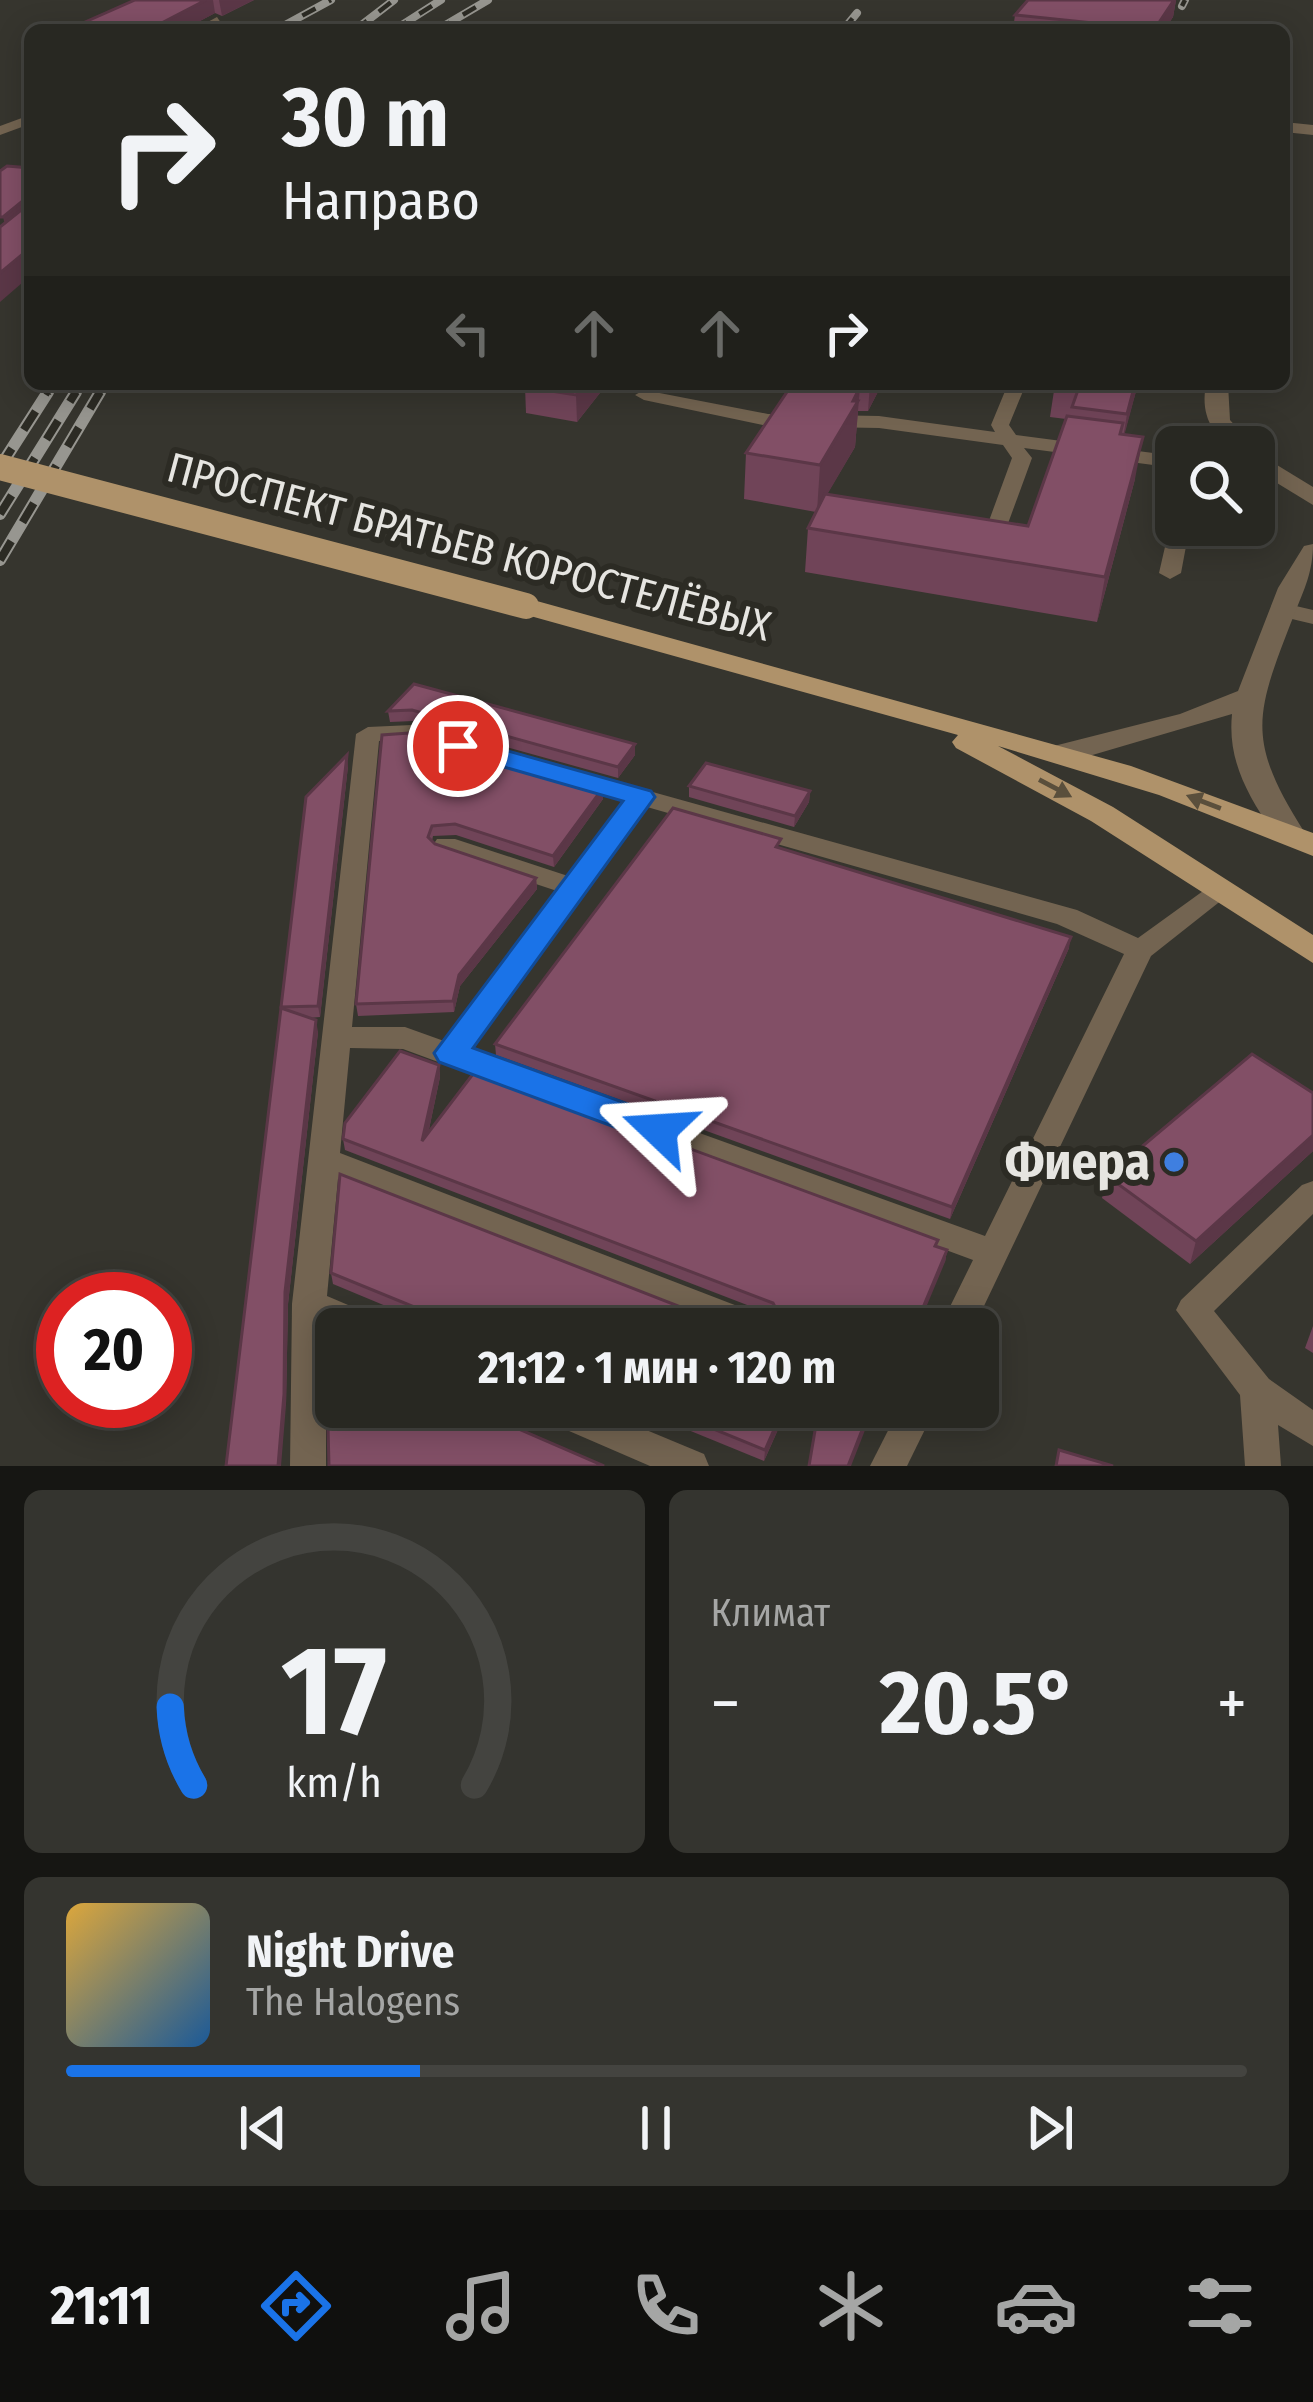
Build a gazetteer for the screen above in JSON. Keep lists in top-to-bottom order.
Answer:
{
  "streets": {
    "main road": ["ПРОСПЕКТ БРАТЬЕВ КОРОСТЕЛЁВЫХ"]
  },
  "places": ["Фиера"],
  "page": {
    "turn": ["30 m", "Направо"],
    "limit": "20",
    "trip": "21:12 · 1 мин · 120 m",
    "tile": "Климат",
    "heat": ["−", "20.5°", "+"],
    "song": ["Night Drive", "The Halogens"],
    "tabs": "21:11",
    "gauge": ["17", "km/h"]
  }
}
